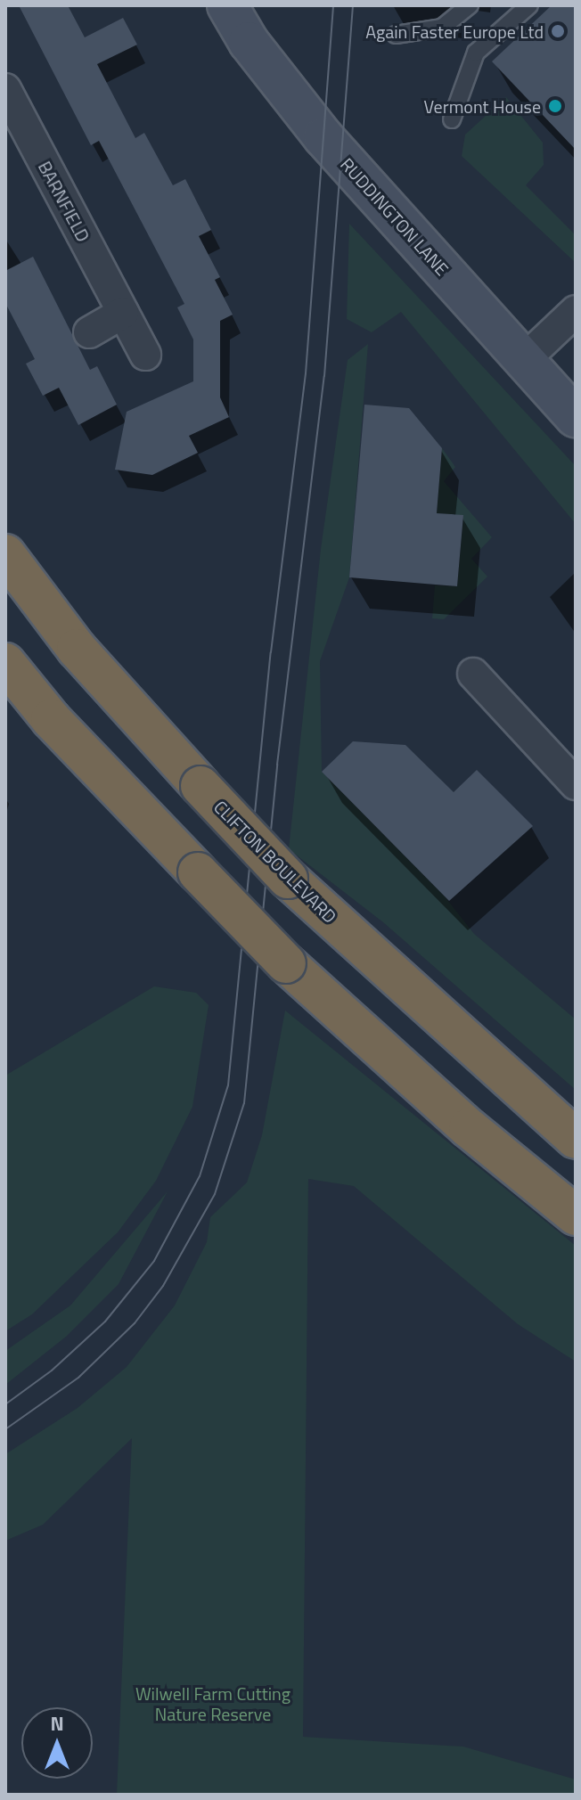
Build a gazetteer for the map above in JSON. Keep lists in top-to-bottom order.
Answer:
{
  "streets": {
    "highway": ["CLIFTON BOULEVARD"],
    "main road": ["RUDDINGTON LANE"],
    "street": ["BARNFIELD"]
  },
  "parks": ["Wilwell Farm Cutting Nature Reserve"],
  "places": ["Again Faster Europe Ltd", "Vermont House"],
  "north": "top"
}
